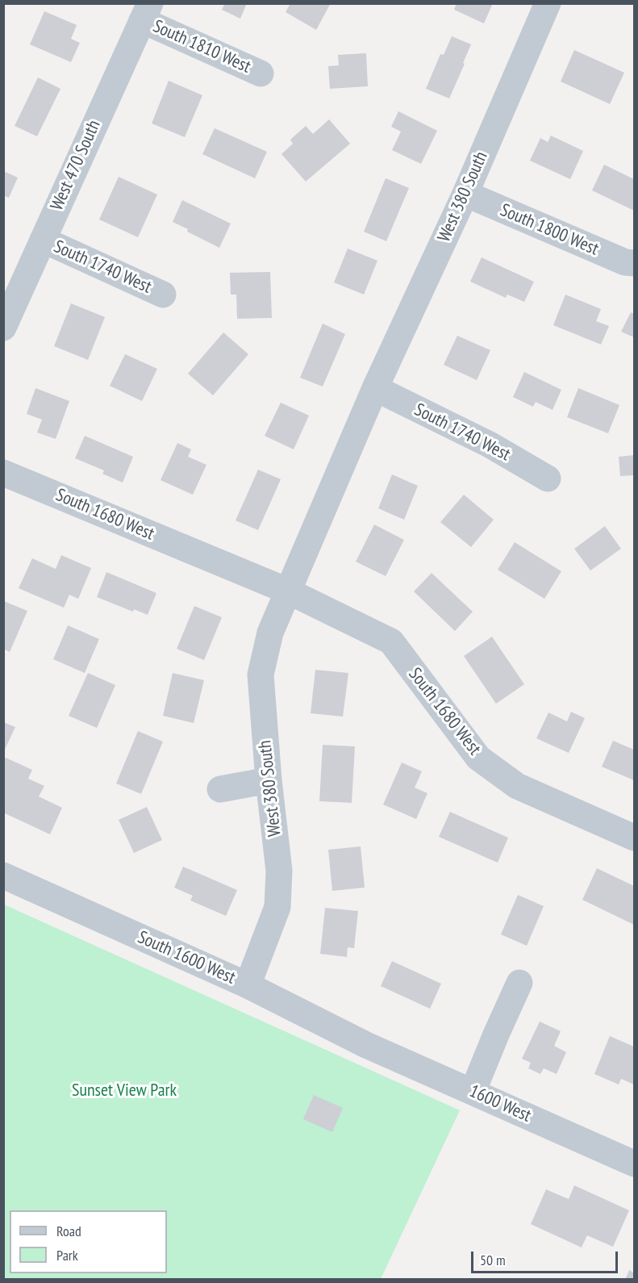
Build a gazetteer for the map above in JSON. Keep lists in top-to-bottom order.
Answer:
{
  "streets": {
    "street": [
      "South 1810 West",
      "West 470 South",
      "West 380 South",
      "South 1800 West",
      "South 1740 West",
      "South 1680 West",
      "South 1600 West",
      "1600 West"
    ]
  },
  "crossings": [
    ["South 1810 West", "West 470 South"],
    ["West 470 South", "South 1740 West"],
    ["West 380 South", "South 1800 West"],
    ["West 380 South", "South 1740 West"],
    ["West 380 South", "South 1680 West"],
    ["West 380 South", "South 1600 West"],
    ["South 1600 West", "1600 West"]
  ],
  "parks": ["Sunset View Park"],
  "legend": ["Road", "Park"],
  "scale_bar": "50 m"
}
